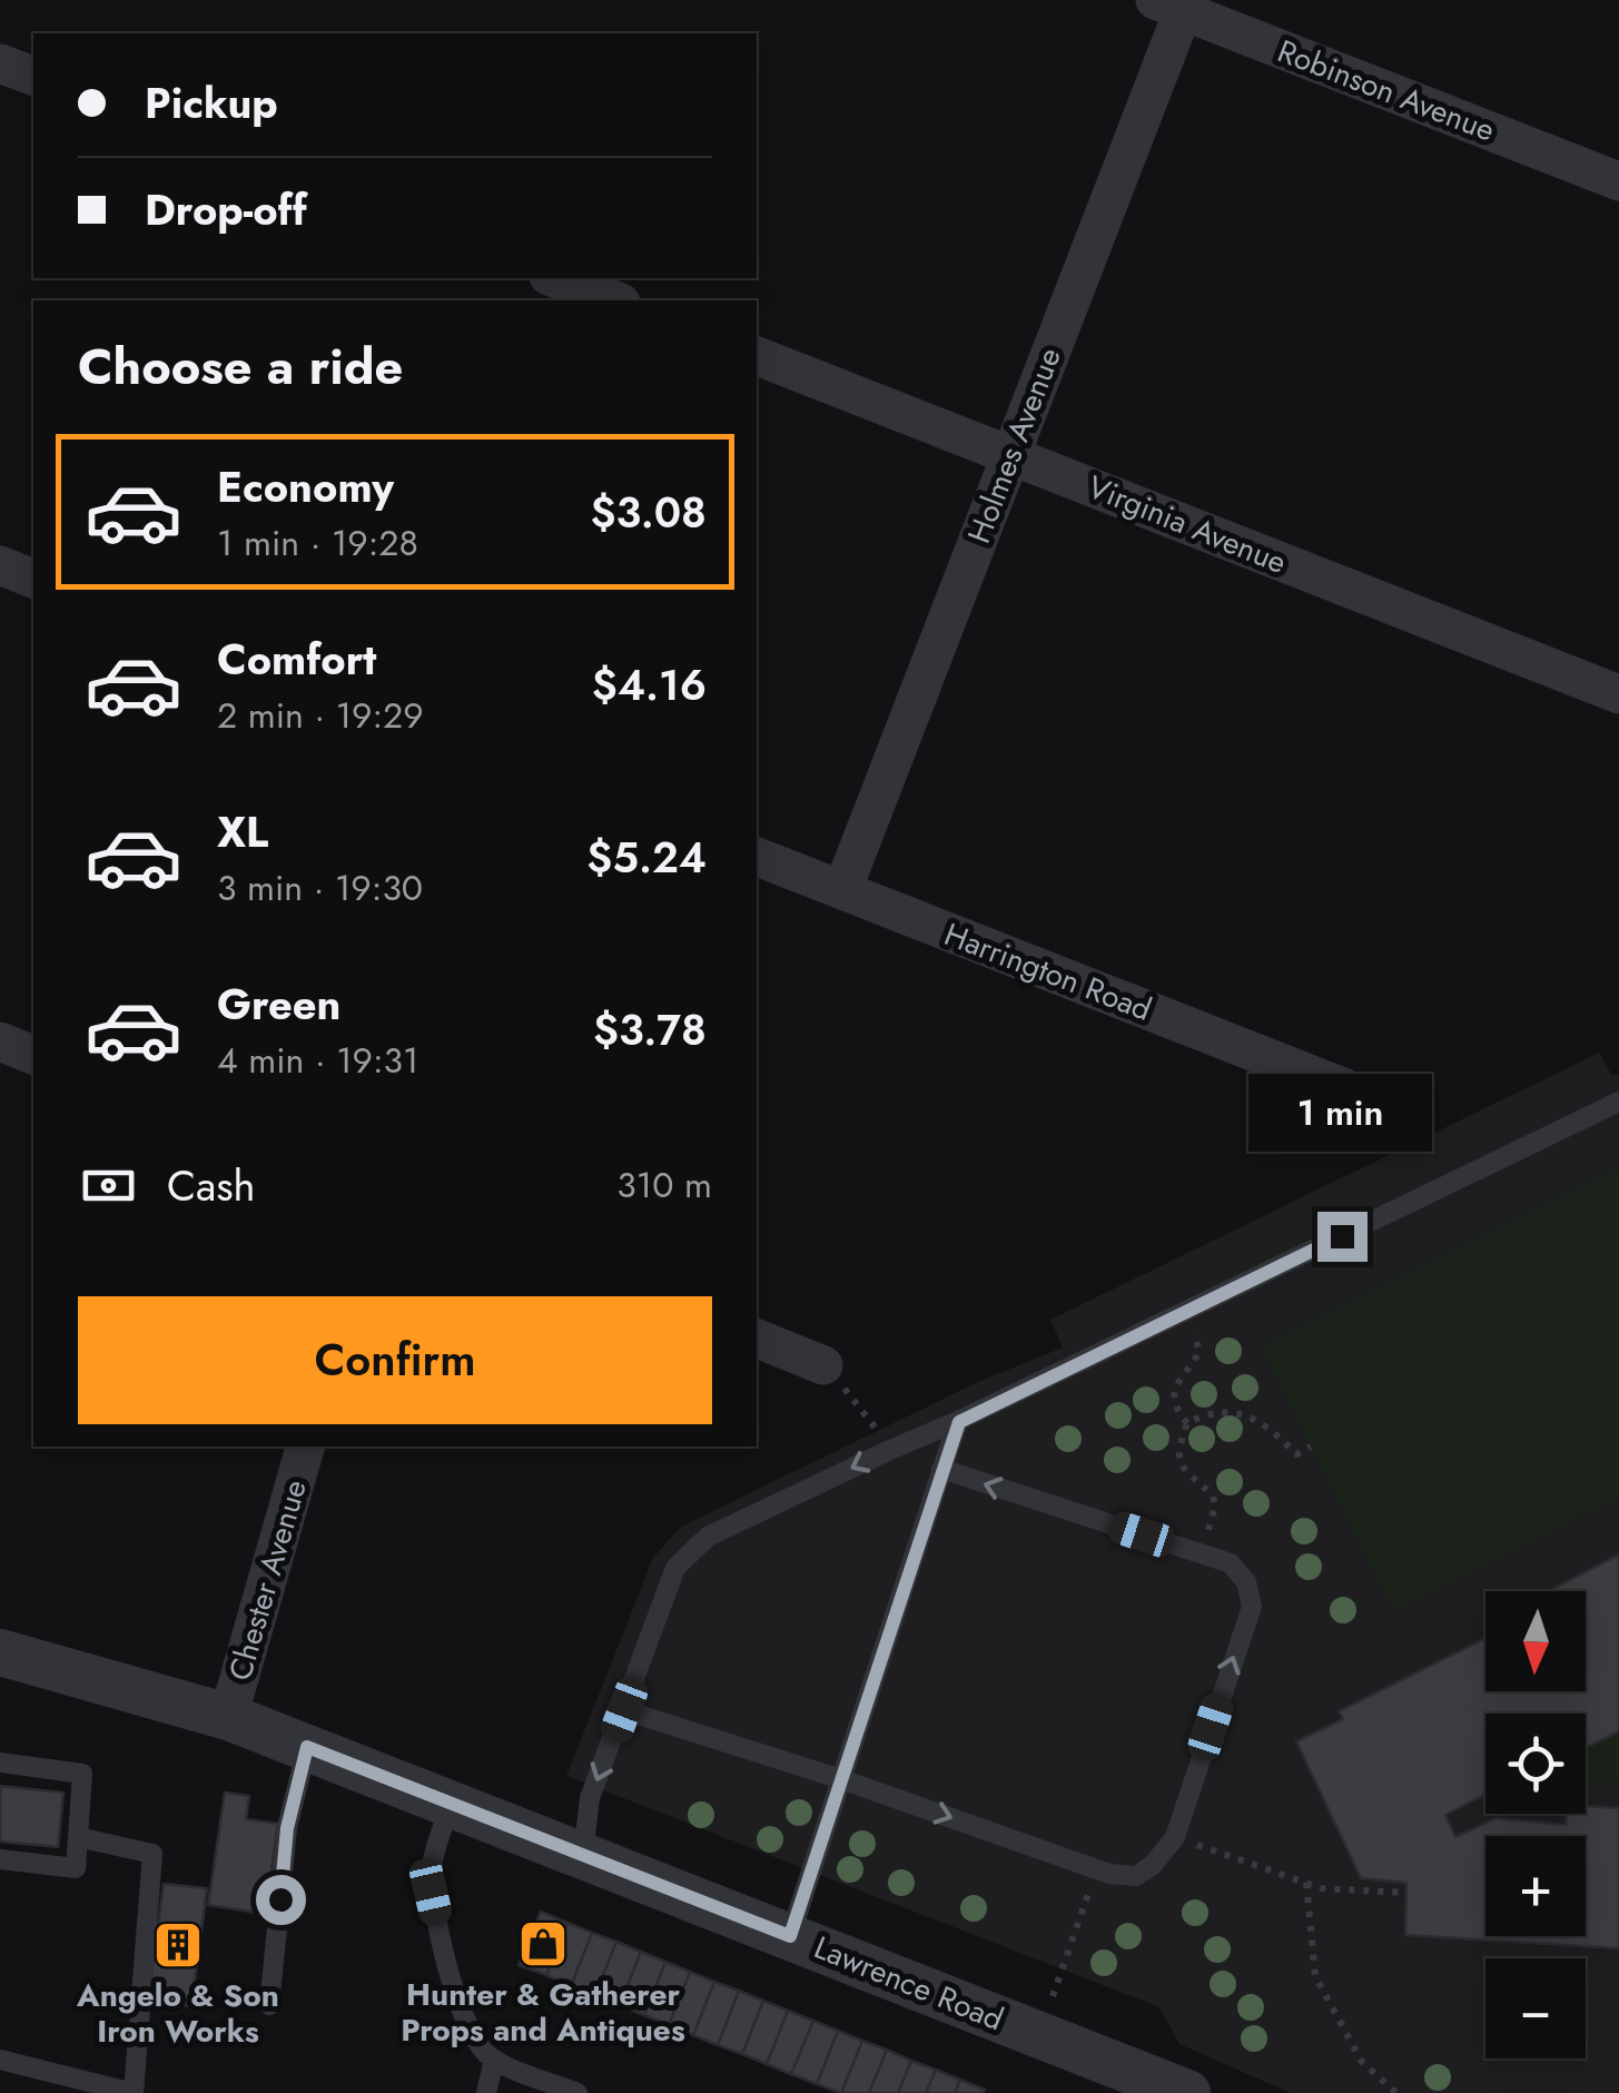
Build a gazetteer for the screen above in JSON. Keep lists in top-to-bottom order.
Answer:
{
  "streets": {
    "street": [
      "Robinson Avenue",
      "Holmes Avenue",
      "Virginia Avenue",
      "Harrington Road",
      "Chester Avenue",
      "Lawrence Road"
    ]
  },
  "crossings": [
    ["Robinson Avenue", "Holmes Avenue"],
    ["Holmes Avenue", "Virginia Avenue"],
    ["Holmes Avenue", "Harrington Road"],
    ["Chester Avenue", "Lawrence Road"]
  ],
  "places": {
    "shop": ["Hunter & Gatherer Props and Antiques"],
    "building": ["Angelo & Son Iron Works"]
  },
  "north": "bottom",
  "page": {
    "banner": ["Pickup", "Drop-off"],
    "heading": "Choose a ride",
    "list": [
      {
        "name": "Economy",
        "note": "1 min · 19:28",
        "value": "$3.08"
      },
      {
        "name": "Comfort",
        "note": "2 min · 19:29",
        "value": "$4.16"
      },
      {
        "name": "XL",
        "note": "3 min · 19:30",
        "value": "$5.24"
      },
      {
        "name": "Green",
        "note": "4 min · 19:31",
        "value": "$3.78"
      }
    ],
    "bubble": "1 min",
    "pay": ["Cash", "310 m"],
    "buttons": "Confirm",
    "map_buttons": ["+", "−"]
  }
}
